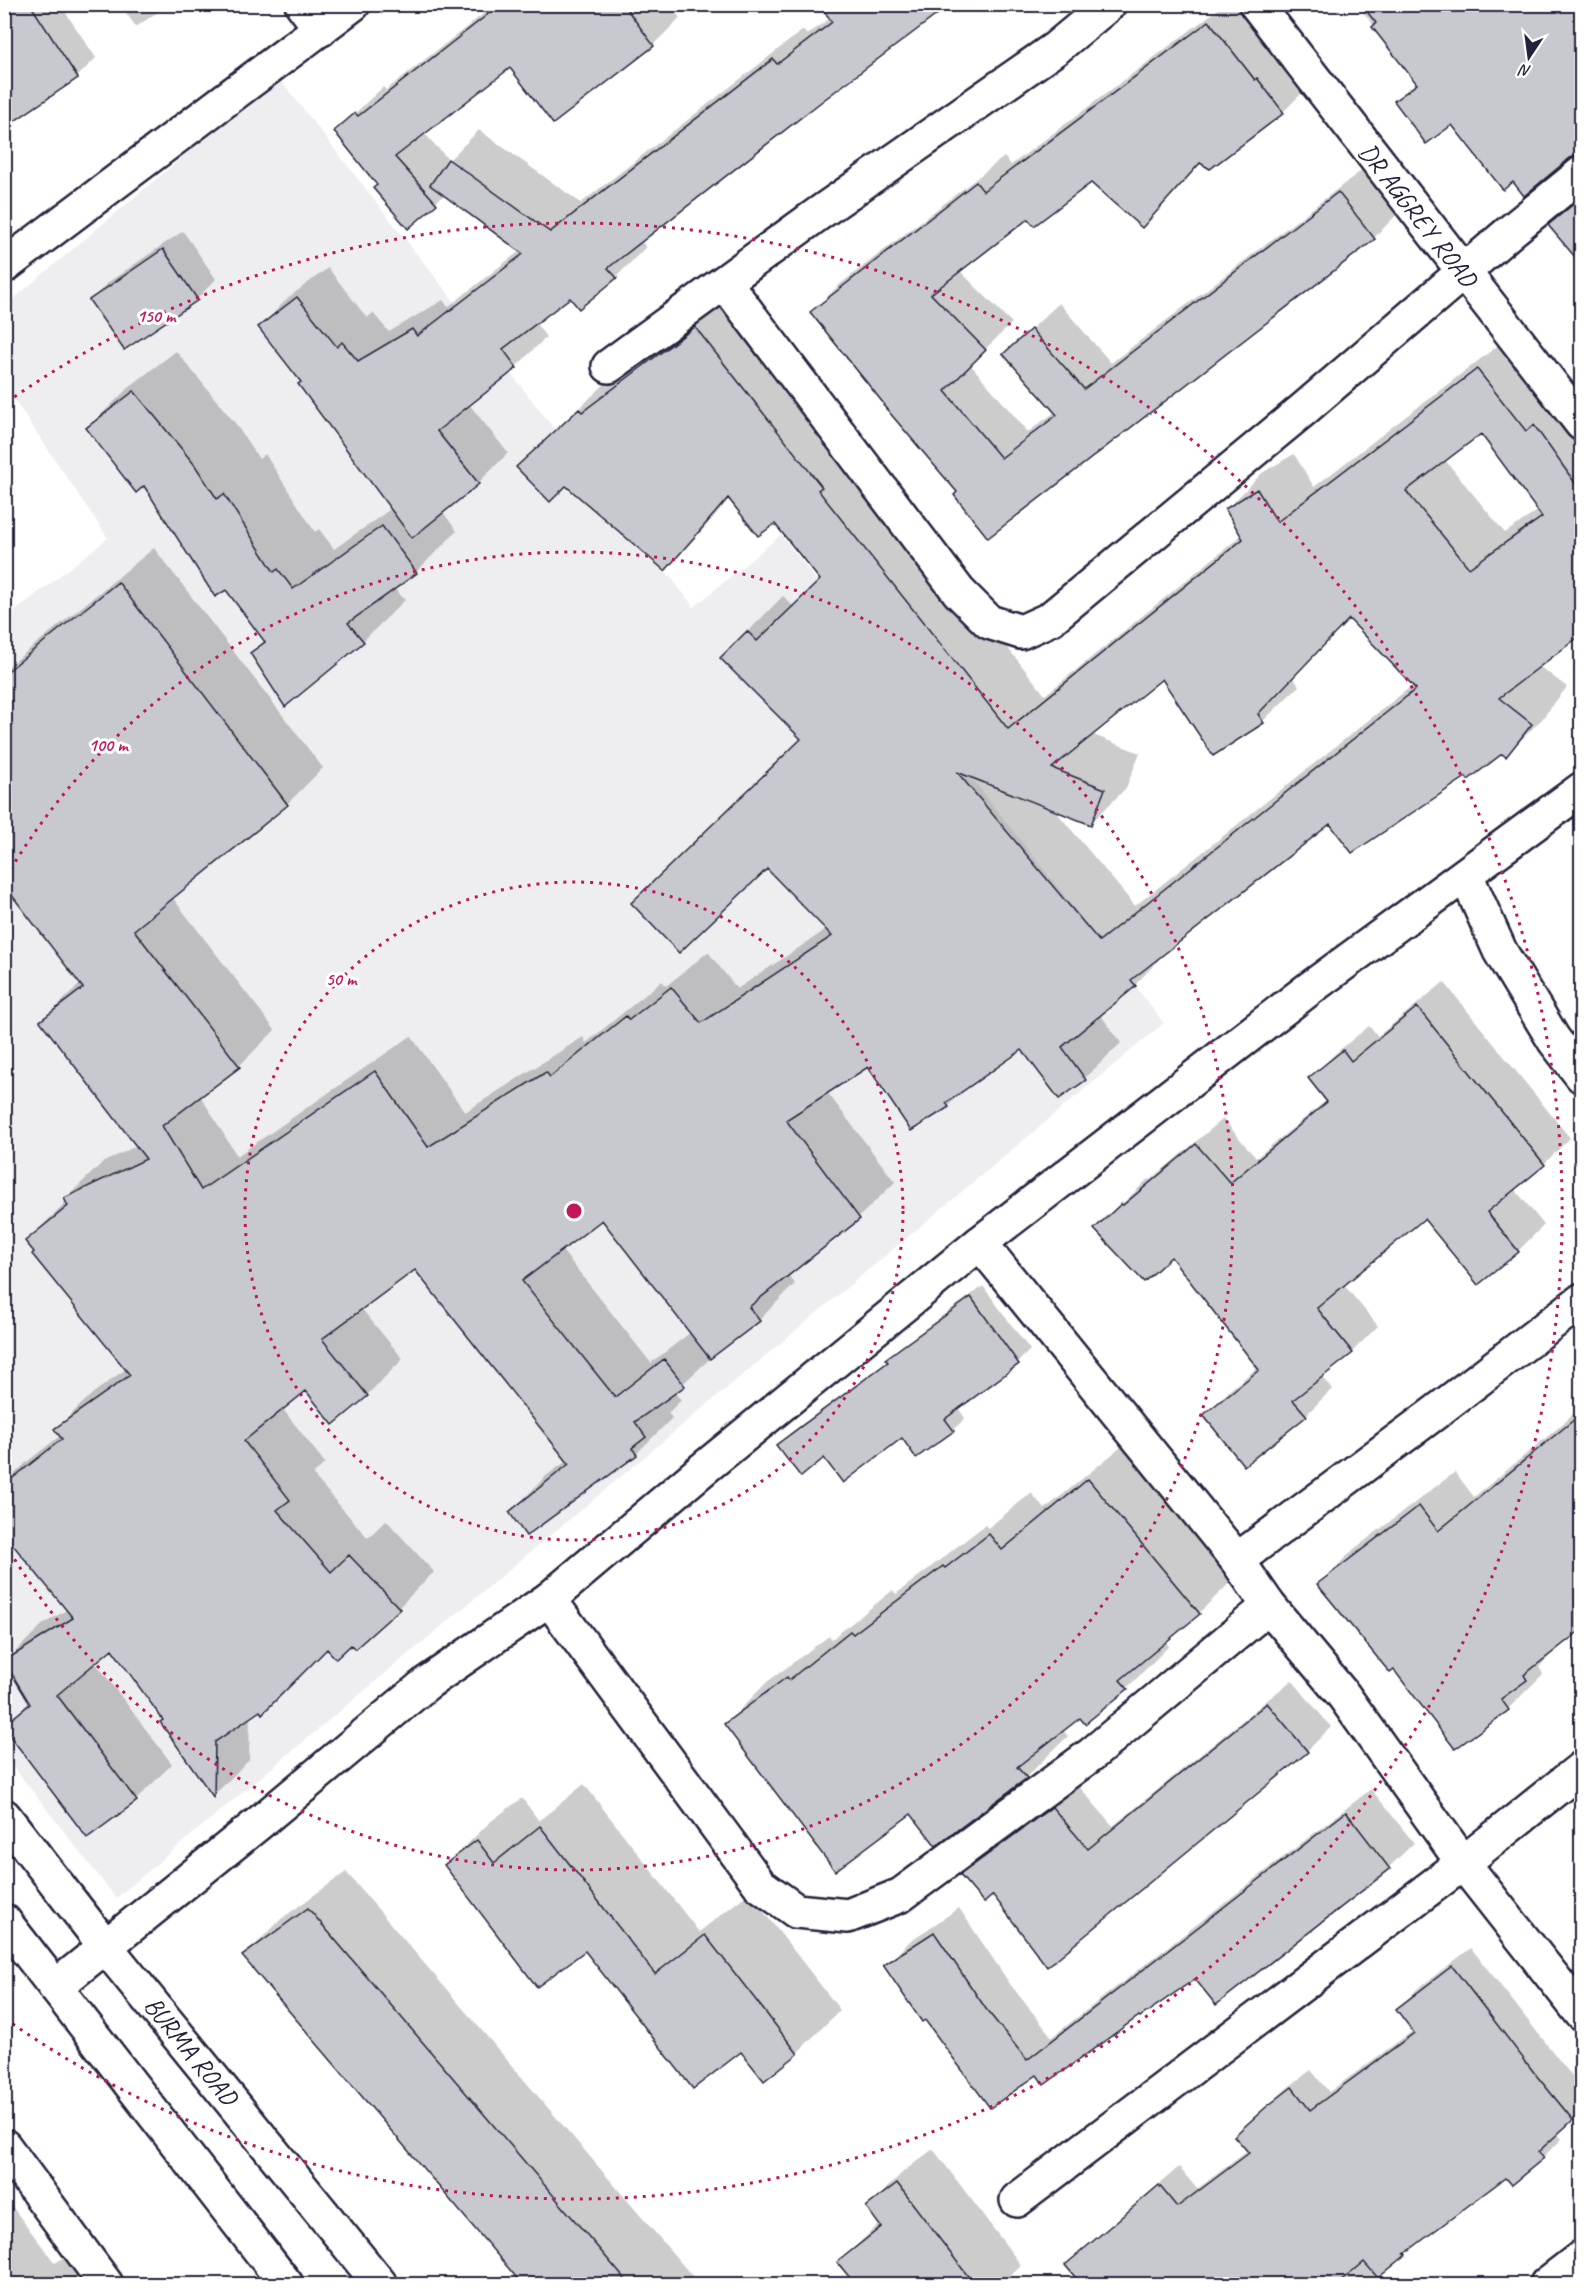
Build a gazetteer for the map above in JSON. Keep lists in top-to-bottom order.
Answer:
{
  "streets": {
    "street": ["DR AGGREY ROAD", "BURMA ROAD"]
  },
  "north": "bottom",
  "rings": ["150 m", "100 m", "50 m"]
}
